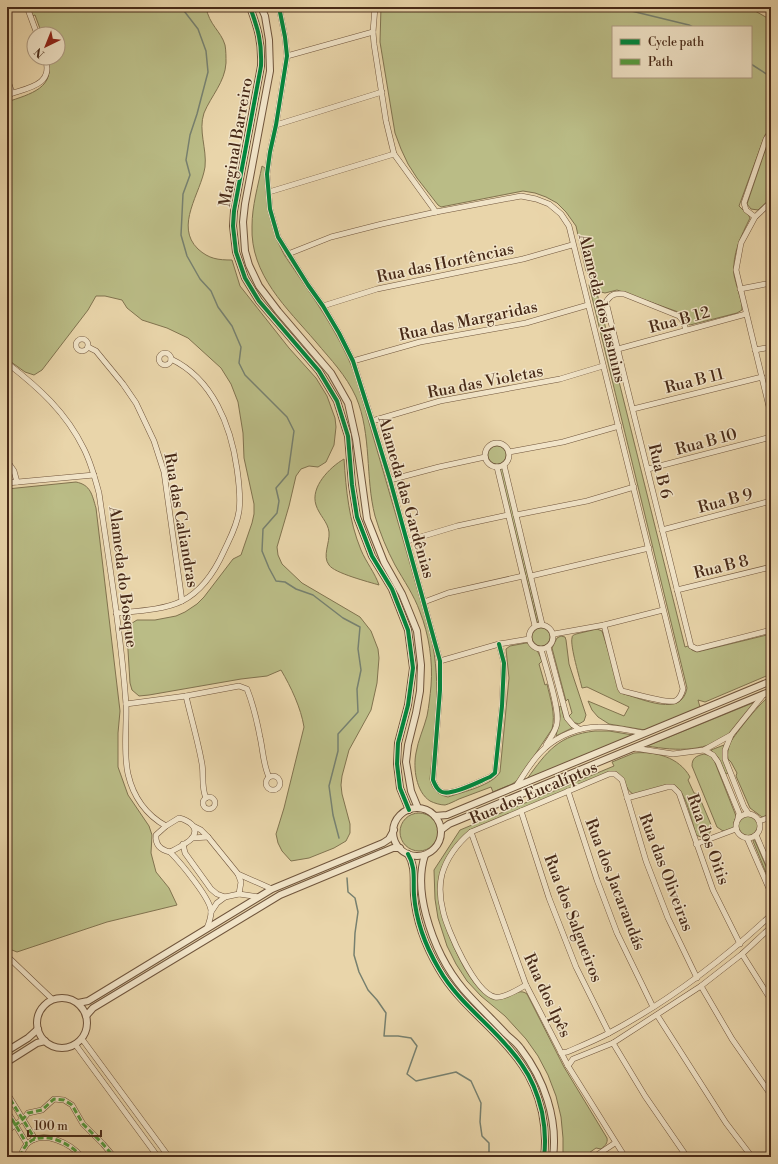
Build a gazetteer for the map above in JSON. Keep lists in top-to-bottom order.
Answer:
{
  "streets": {
    "street": [
      "Marginal Barreiro",
      "Rua das Hortências",
      "Alameda dos Jasmins",
      "Rua B 12",
      "Rua das Margaridas",
      "Rua B 11",
      "Rua das Violetas",
      "Rua B 10",
      "Rua B 6",
      "Alameda das Gardênias",
      "Rua B 9",
      "Rua das Caliandras",
      "Rua B 8",
      "Alameda do Bosque",
      "Rua dos Eucalíptos",
      "Rua dos Oitis",
      "Rua das Oliveiras",
      "Rua dos Jacarandás",
      "Rua dos Salgueiros",
      "Rua dos Ipês"
    ]
  },
  "crossings": [
    ["Rua das Hortências", "Alameda dos Jasmins"],
    ["Rua das Hortências", "Alameda das Gardênias"],
    ["Alameda dos Jasmins", "Rua das Margaridas"],
    ["Alameda dos Jasmins", "Rua das Violetas"],
    ["Alameda dos Jasmins", "Alameda das Gardênias"],
    ["Rua B 12", "Rua B 6"],
    ["Rua das Margaridas", "Alameda das Gardênias"],
    ["Rua B 11", "Rua B 6"],
    ["Rua das Violetas", "Alameda das Gardênias"],
    ["Rua B 10", "Rua B 6"],
    ["Rua B 6", "Rua B 9"],
    ["Rua B 6", "Rua B 8"],
    ["Rua dos Eucalíptos", "Rua das Oliveiras"],
    ["Rua dos Eucalíptos", "Rua dos Jacarandás"],
    ["Rua dos Eucalíptos", "Rua dos Salgueiros"],
    ["Rua dos Eucalíptos", "Rua dos Ipês"],
    ["Rua dos Oitis", "Rua das Oliveiras"]
  ],
  "legend": ["Cycle path", "Path"],
  "scale_bar": "100 m",
  "north": "bottom left"
}
